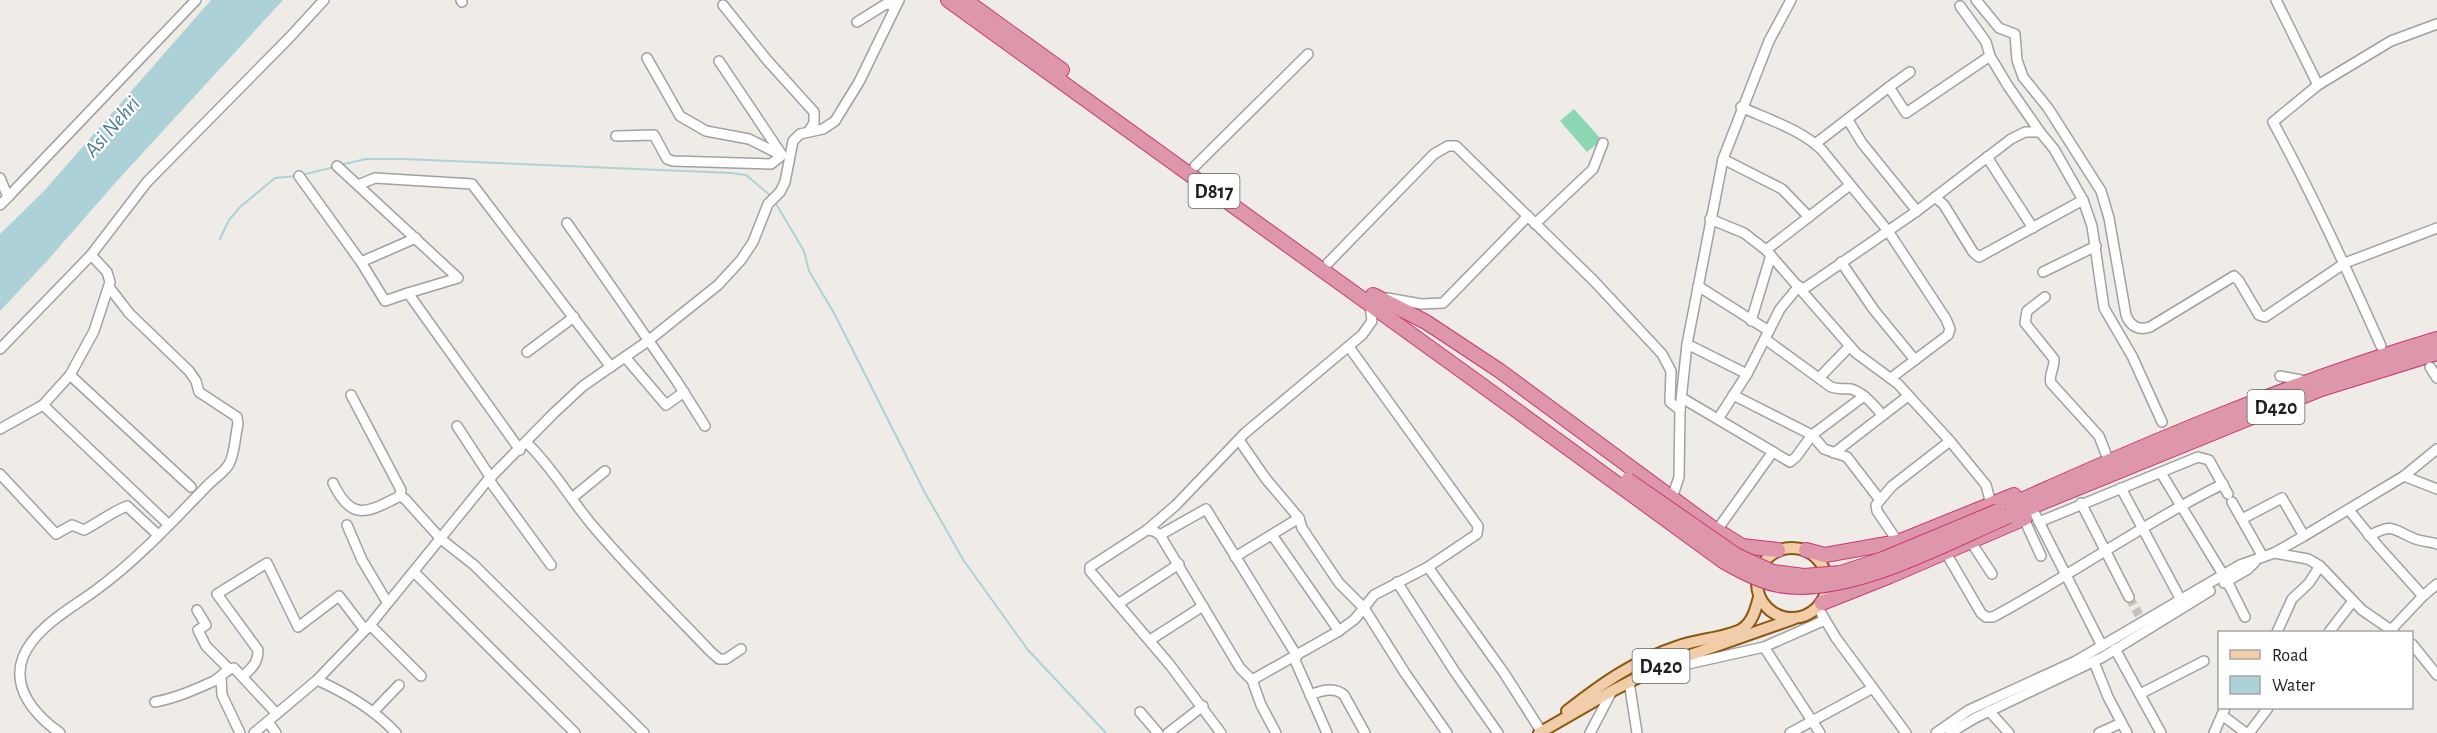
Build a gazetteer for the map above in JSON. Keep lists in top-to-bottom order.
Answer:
{
  "streets": {
    "highway": ["D817", "D420"]
  },
  "crossings": [
    ["D817", "D420"]
  ],
  "water": ["Asi Nehri"],
  "legend": ["Road", "Water"]
}
